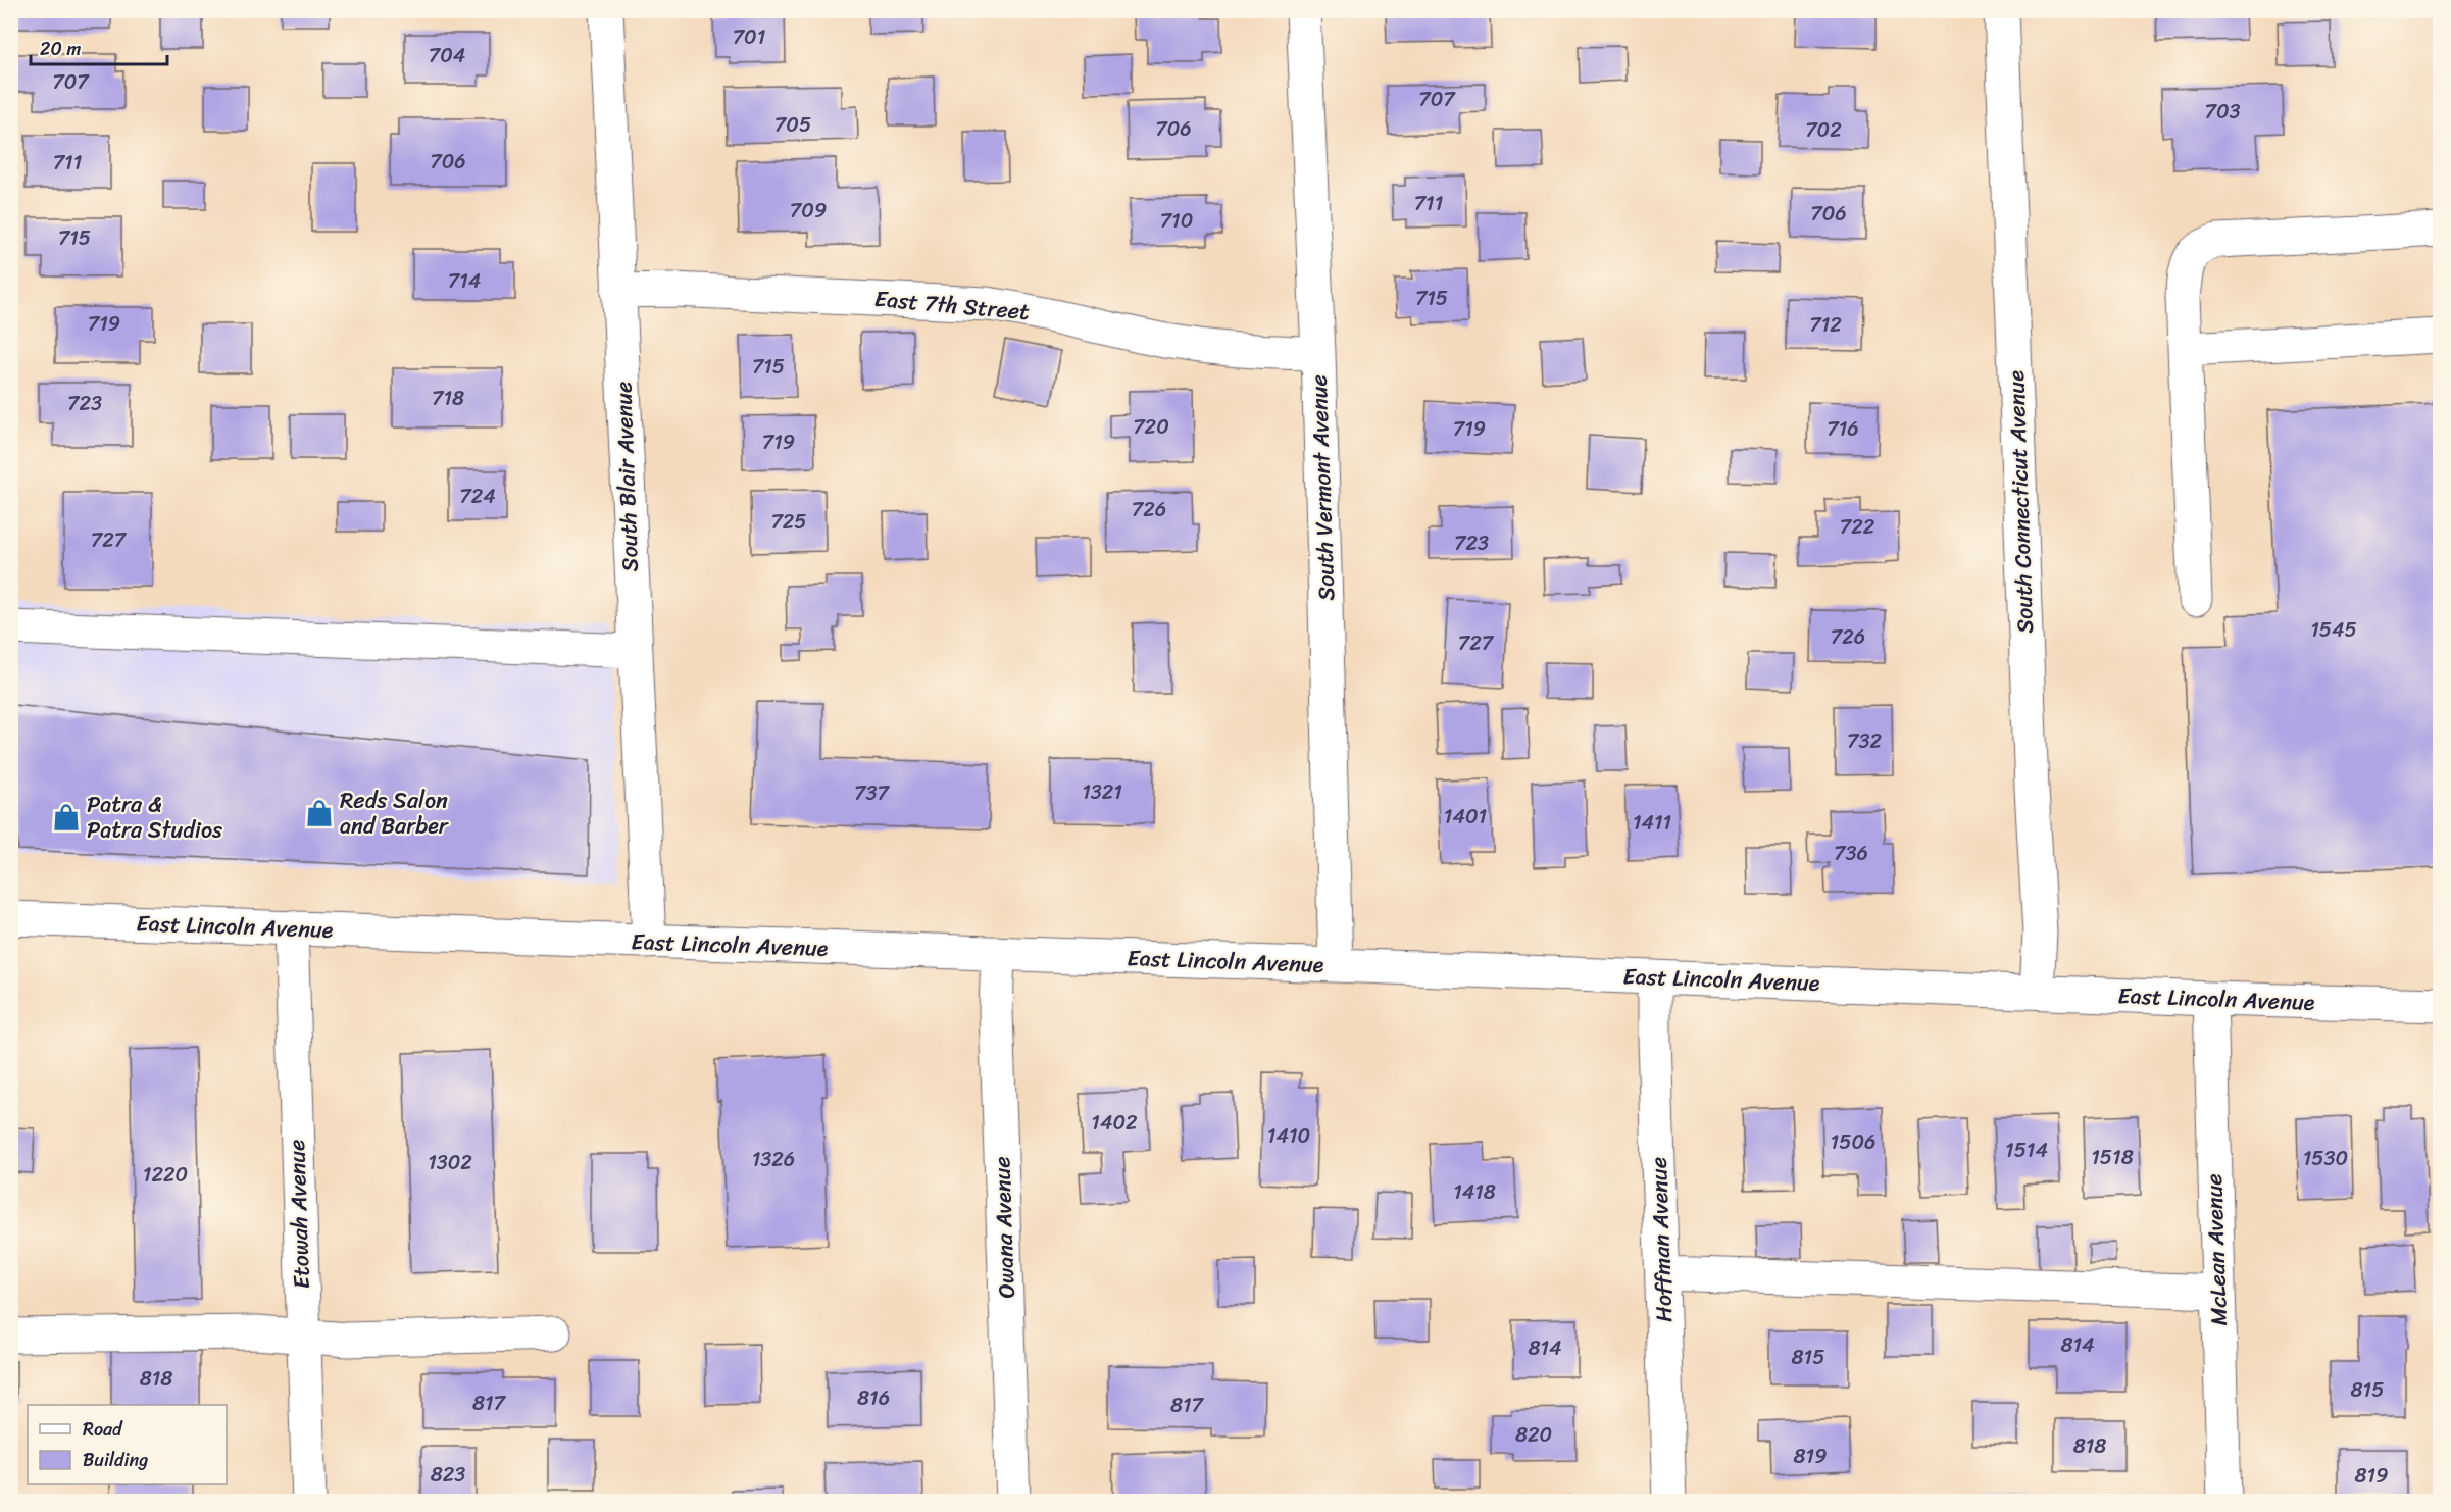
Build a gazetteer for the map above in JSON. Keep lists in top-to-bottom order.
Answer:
{
  "streets": {
    "street": [
      "East 7th Street",
      "South Blair Avenue",
      "South Vermont Avenue",
      "South Connecticut Avenue",
      "East Lincoln Avenue",
      "Etowah Avenue",
      "Owana Avenue",
      "Hoffman Avenue",
      "McLean Avenue"
    ]
  },
  "crossings": [
    ["East 7th Street", "South Blair Avenue"],
    ["East 7th Street", "South Vermont Avenue"],
    ["South Blair Avenue", "East Lincoln Avenue"],
    ["South Vermont Avenue", "East Lincoln Avenue"],
    ["South Connecticut Avenue", "East Lincoln Avenue"],
    ["East Lincoln Avenue", "Etowah Avenue"],
    ["East Lincoln Avenue", "Owana Avenue"],
    ["East Lincoln Avenue", "Hoffman Avenue"],
    ["East Lincoln Avenue", "McLean Avenue"]
  ],
  "places": {
    "shop": ["Reds Salon and Barber", "Patra & Patra Studios"]
  },
  "house_numbers": [
    "701",
    "704",
    "707",
    "707",
    "703",
    "705",
    "706",
    "702",
    "706",
    "711",
    "711",
    "709",
    "706",
    "710",
    "715",
    "714",
    "715",
    "719",
    "712",
    "715",
    "718",
    "723",
    "720",
    "719",
    "716",
    "719",
    "724",
    "726",
    "725",
    "722",
    "727",
    "723",
    "1545",
    "726",
    "727",
    "732",
    "1321",
    "737",
    "1401",
    "1411",
    "736",
    "1402",
    "1410",
    "1506",
    "1514",
    "1518",
    "1530",
    "1326",
    "1302",
    "1220",
    "1418",
    "814",
    "814",
    "815",
    "818",
    "815",
    "816",
    "817",
    "817",
    "820",
    "818",
    "819",
    "823",
    "819"
  ],
  "legend": ["Road", "Building"],
  "scale_bar": "20 m"
}
